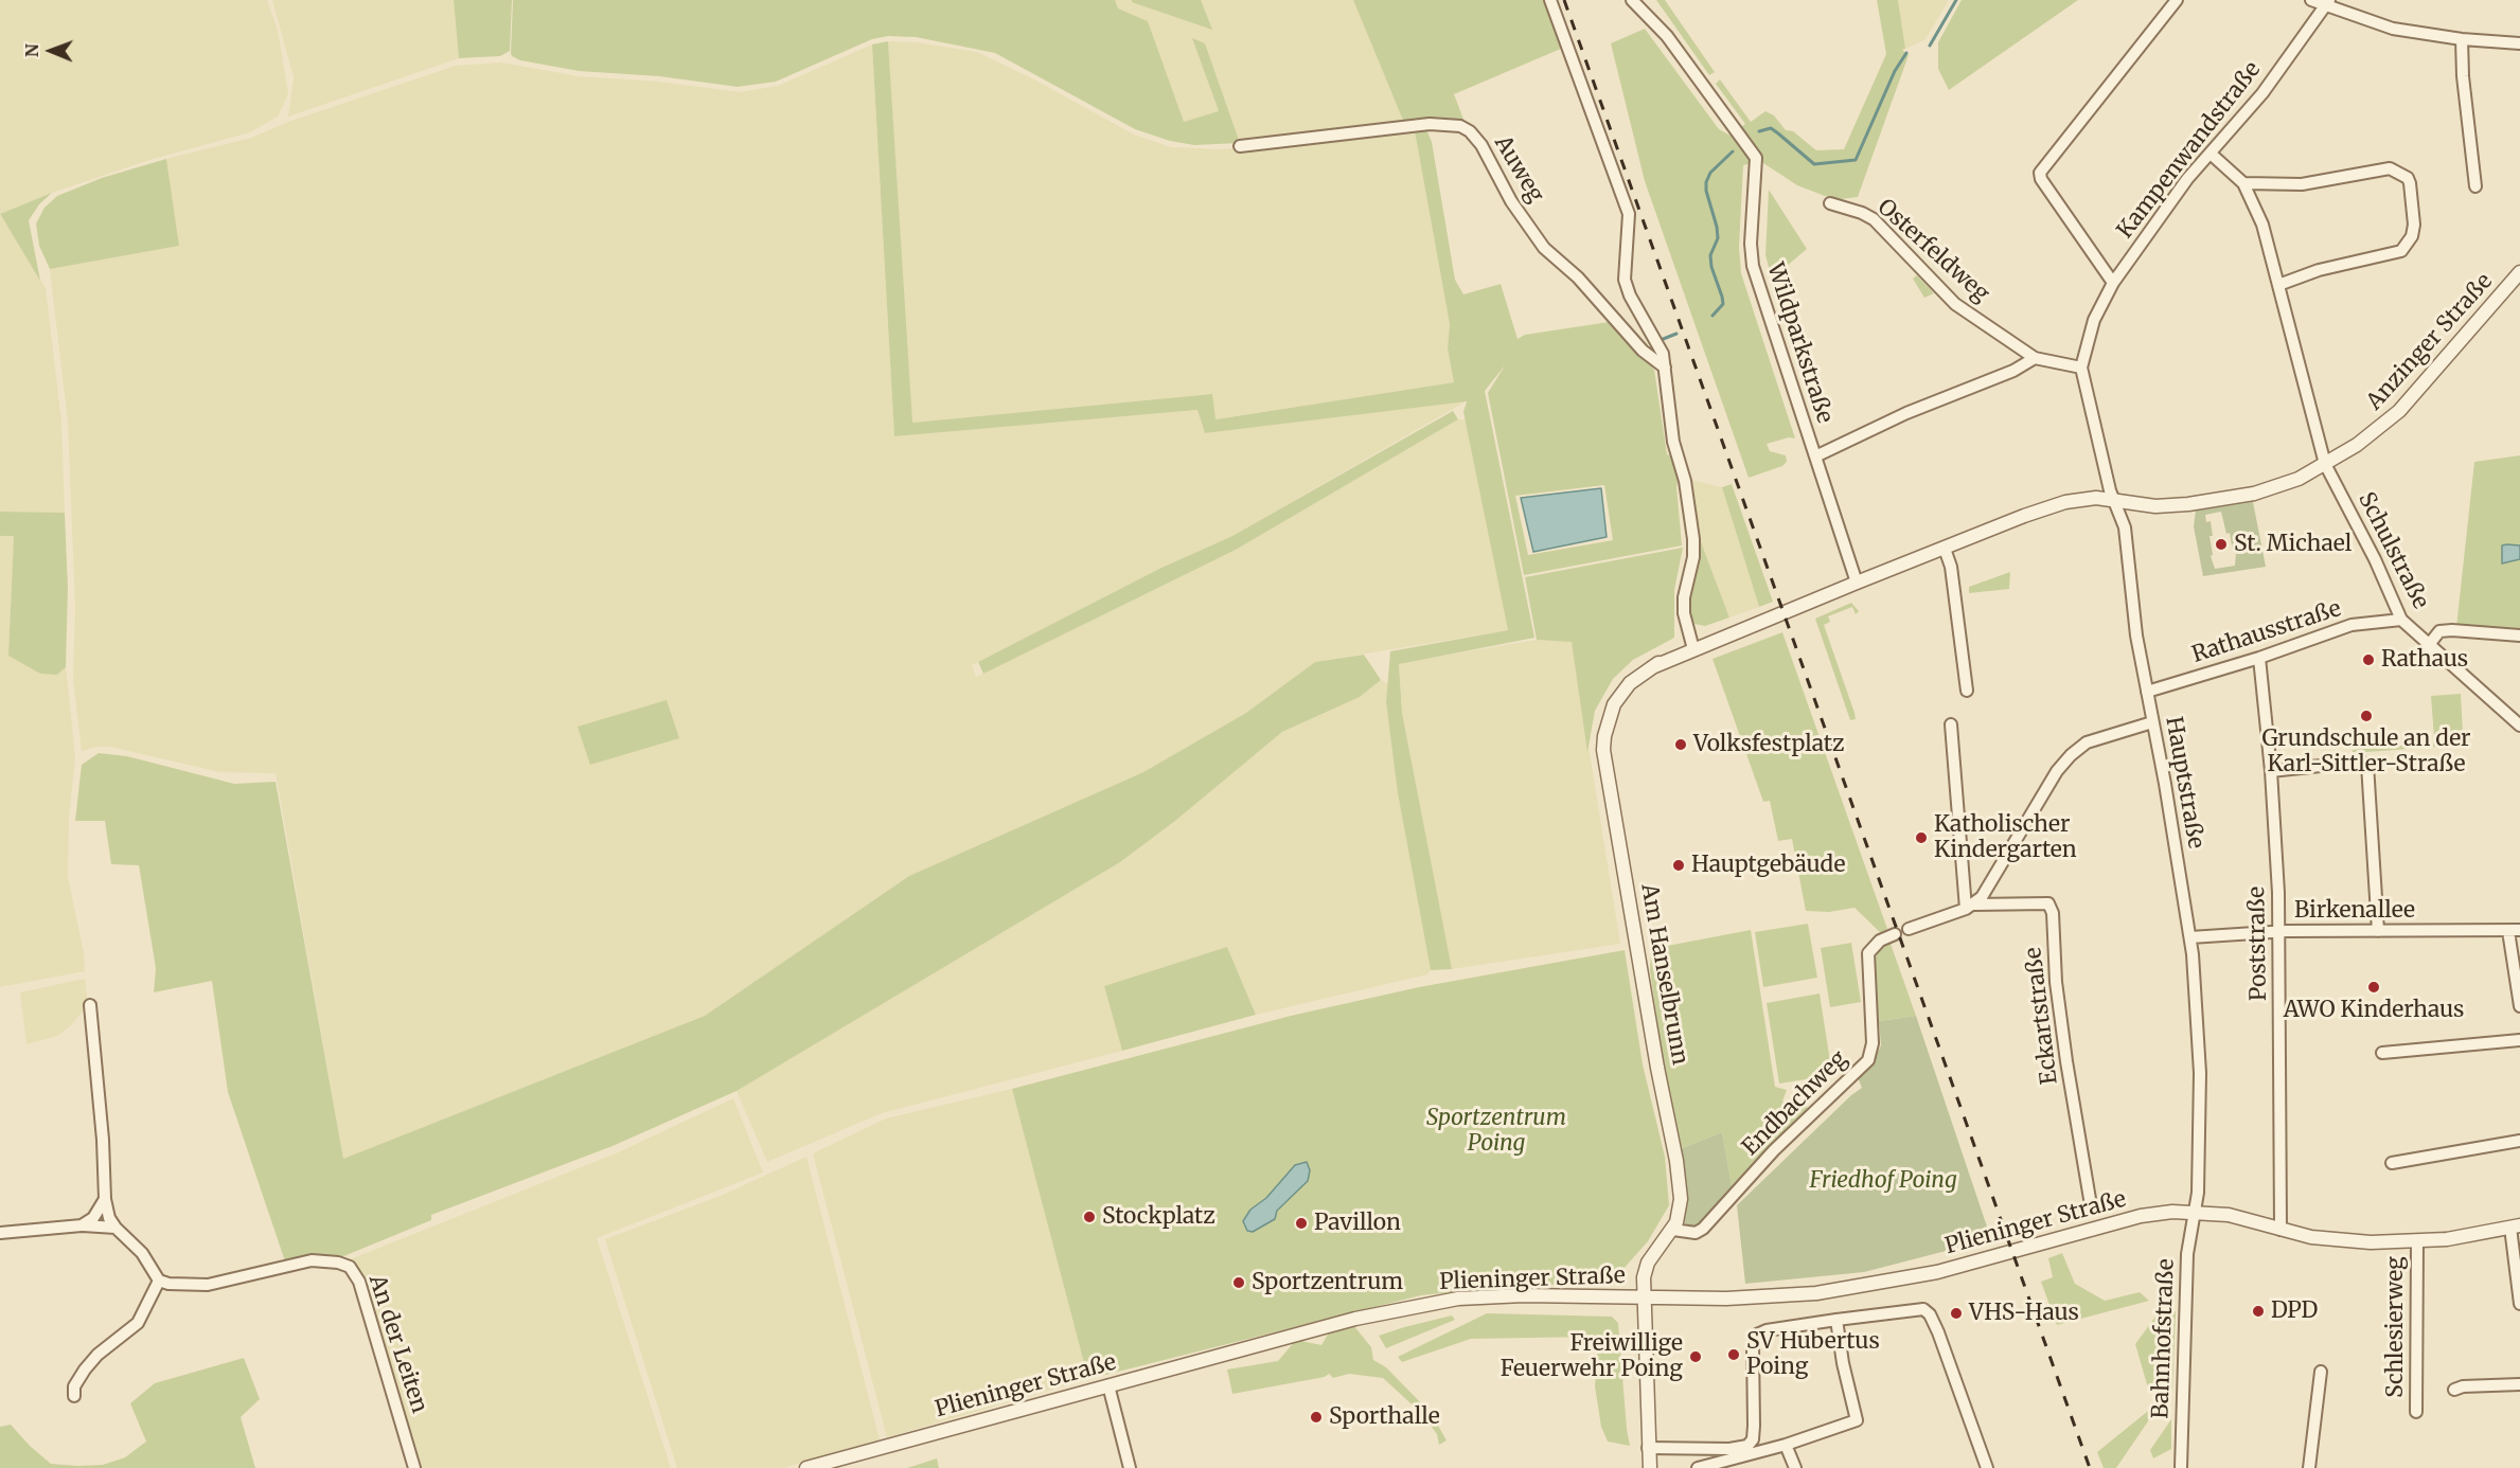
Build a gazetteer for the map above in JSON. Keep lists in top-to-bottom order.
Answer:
{
  "streets": {
    "street": [
      "Kampenwandstraße",
      "Auweg",
      "Osterfeldweg",
      "Anzinger Straße",
      "Wildparkstraße",
      "Schulstraße",
      "Rathausstraße",
      "Hauptstraße",
      "Birkenallee",
      "Poststraße",
      "Am Hanselbrunn",
      "Eckartstraße",
      "Endbachweg",
      "Plieninger Straße",
      "Schlesierweg",
      "Bahnhofstraße",
      "An der Leiten"
    ]
  },
  "crossings": [
    ["Kampenwandstraße", "Hauptstraße"],
    ["Anzinger Straße", "Schulstraße"],
    ["Anzinger Straße", "Hauptstraße"],
    ["Anzinger Straße", "Am Hanselbrunn"],
    ["Wildparkstraße", "Am Hanselbrunn"],
    ["Schulstraße", "Rathausstraße"],
    ["Rathausstraße", "Hauptstraße"],
    ["Rathausstraße", "Poststraße"],
    ["Hauptstraße", "Birkenallee"],
    ["Hauptstraße", "Am Hanselbrunn"],
    ["Hauptstraße", "Plieninger Straße"],
    ["Hauptstraße", "Bahnhofstraße"],
    ["Birkenallee", "Poststraße"],
    ["Poststraße", "Plieninger Straße"],
    ["Am Hanselbrunn", "Endbachweg"],
    ["Am Hanselbrunn", "Plieninger Straße"],
    ["Plieninger Straße", "Schlesierweg"],
    ["Plieninger Straße", "Bahnhofstraße"]
  ],
  "parks": ["Sportzentrum Poing", "Friedhof Poing"],
  "places": [
    "St. Michael",
    "Rathaus",
    "Grundschule an der Karl-Sittler-Straße",
    "Volksfestplatz",
    "Katholischer Kindergarten",
    "Hauptgebäude",
    "AWO Kinderhaus",
    "Stockplatz",
    "Pavillon",
    "Sportzentrum",
    "DPD",
    "VHS-Haus",
    "SV Hubertus Poing",
    "Freiwillige Feuerwehr Poing",
    "Sporthalle"
  ],
  "north": "left"
}
